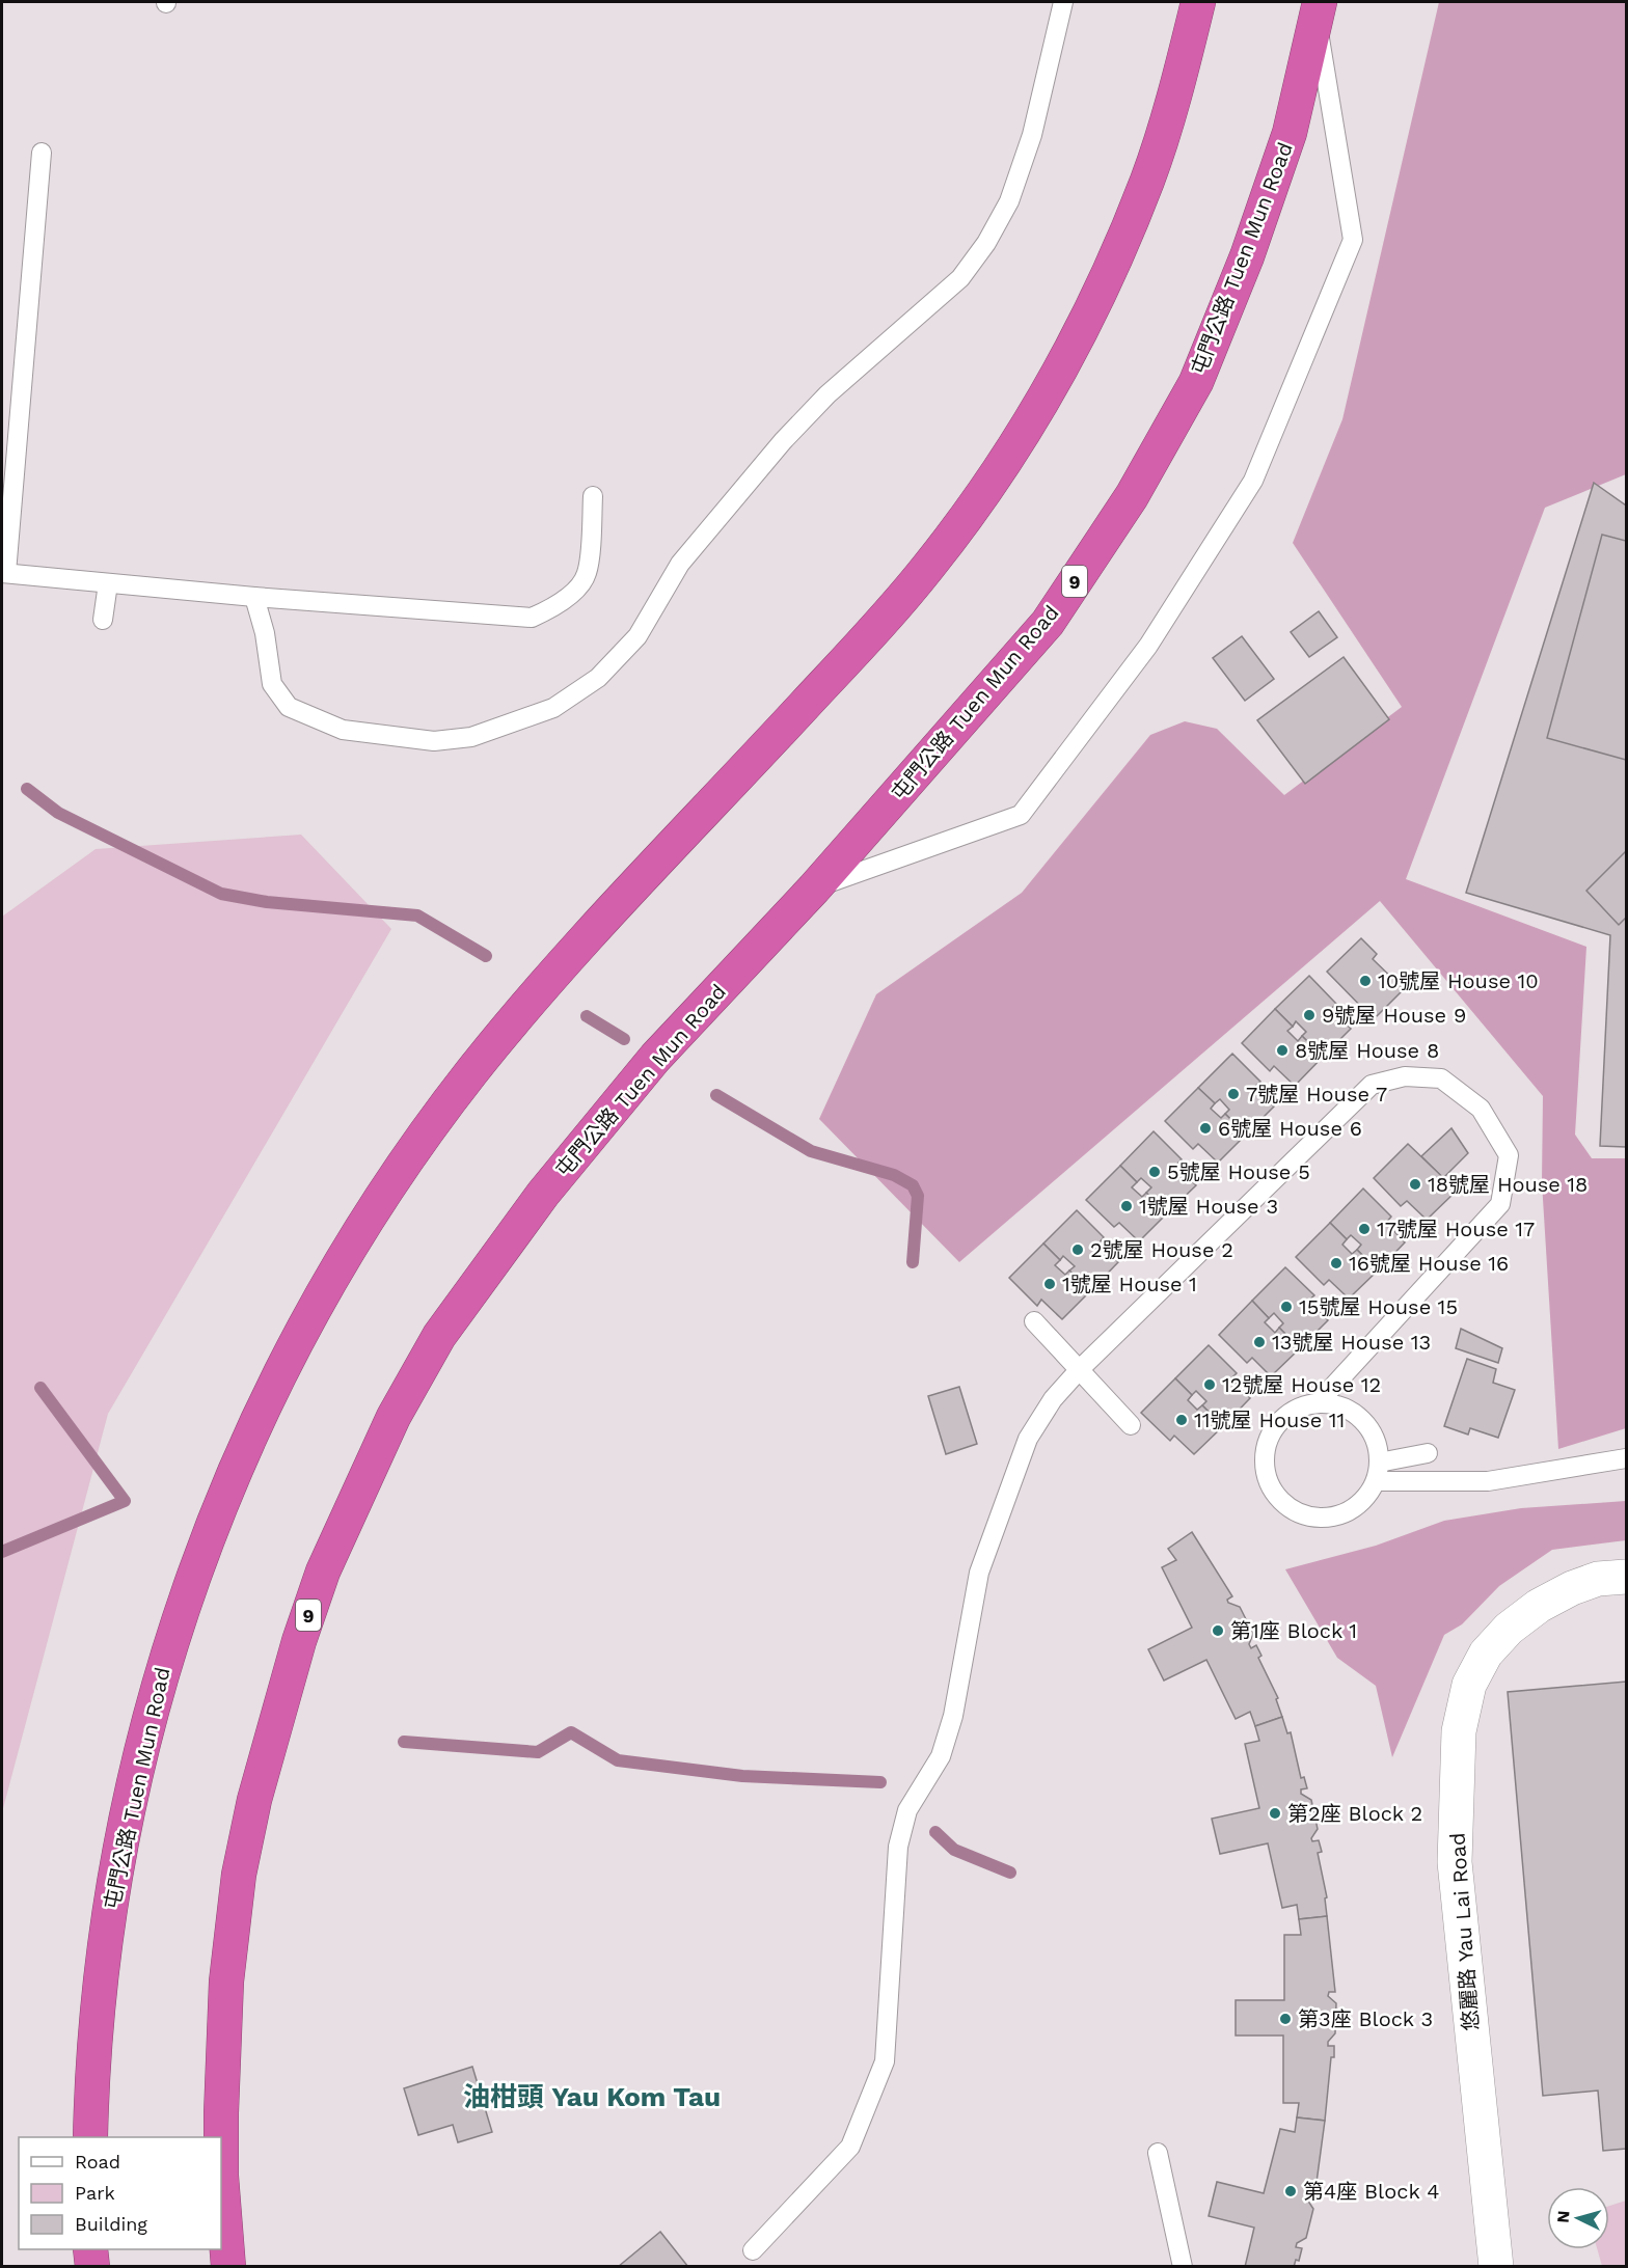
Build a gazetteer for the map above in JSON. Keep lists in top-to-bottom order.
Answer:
{
  "streets": {
    "highway": ["屯門公路 Tuen Mun Road", "9"],
    "street": ["悠麗路 Yau Lai Road"]
  },
  "districts": ["油柑頭 Yau Kom Tau"],
  "places": [
    "10號屋 House 10",
    "9號屋 House 9",
    "8號屋 House 8",
    "7號屋 House 7",
    "6號屋 House 6",
    "5號屋 House 5",
    "18號屋 House 18",
    "1號屋 House 3",
    "17號屋 House 17",
    "2號屋 House 2",
    "16號屋 House 16",
    "1號屋 House 1",
    "15號屋 House 15",
    "13號屋 House 13",
    "12號屋 House 12",
    "11號屋 House 11",
    "第1座 Block 1",
    "第2座 Block 2",
    "第3座 Block 3",
    "第4座 Block 4"
  ],
  "legend": ["Road", "Park", "Building"],
  "north": "left"
}
